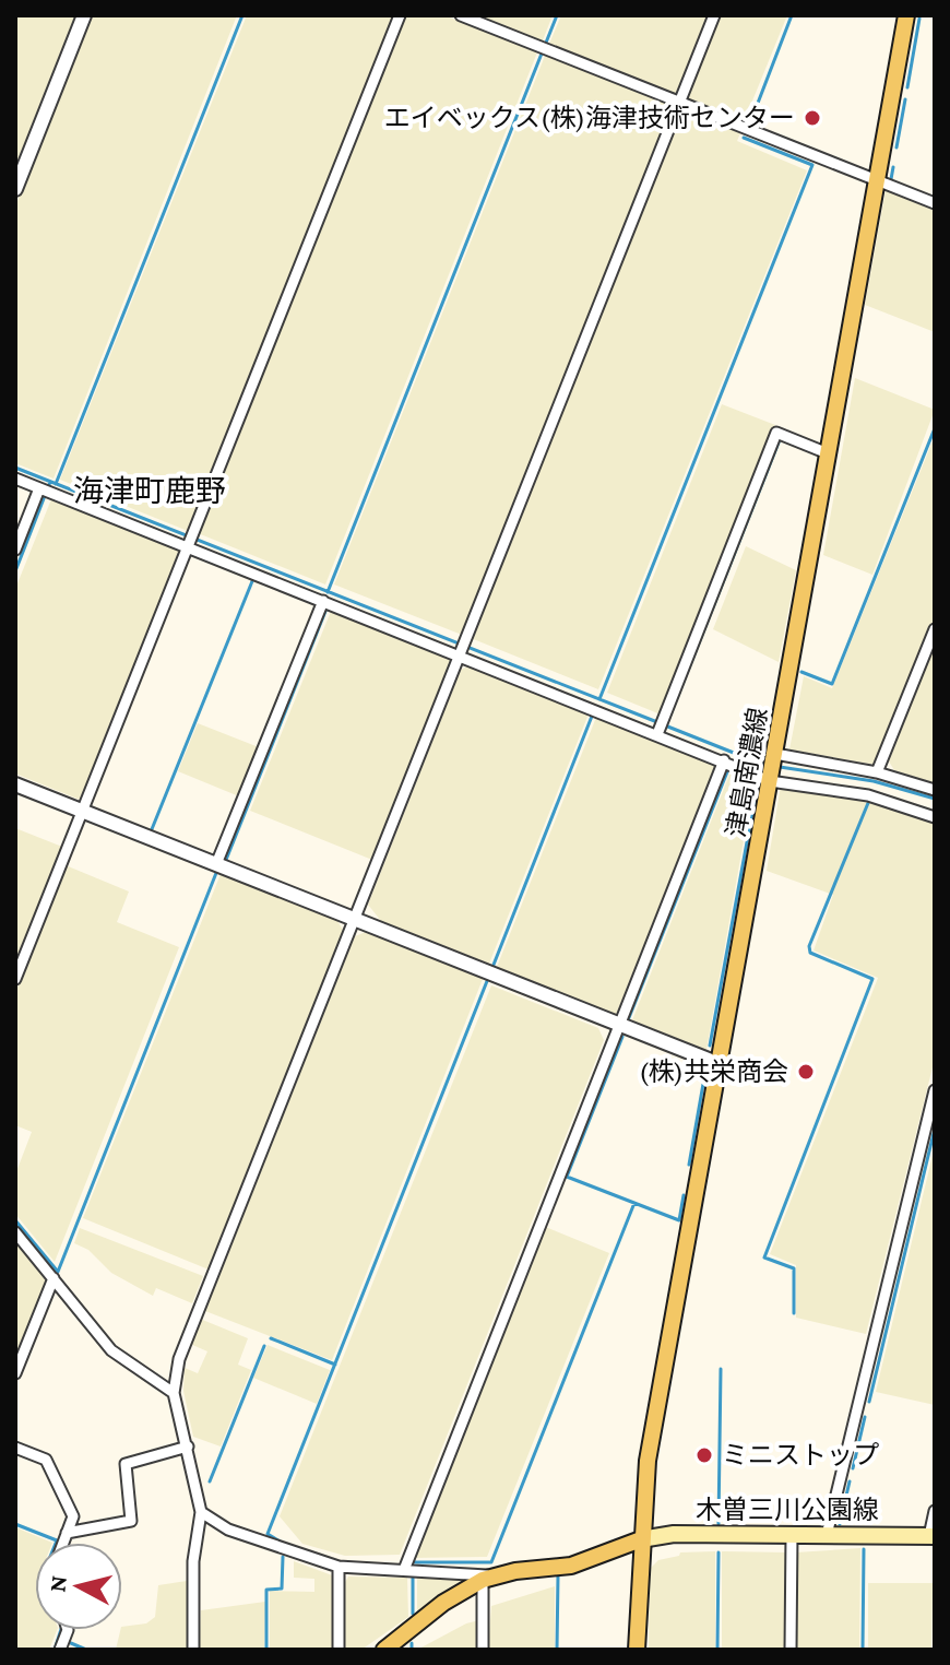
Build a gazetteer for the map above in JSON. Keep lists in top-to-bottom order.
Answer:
{
  "streets": {
    "main road": ["津島南濃線", "木曽三川公園線"]
  },
  "crossings": [
    ["津島南濃線", "木曽三川公園線"]
  ],
  "districts": ["海津町鹿野"],
  "places": ["エイベックス(株)海津技術センター", "(株)共栄商会", "ミニストップ"],
  "north": "left"
}
